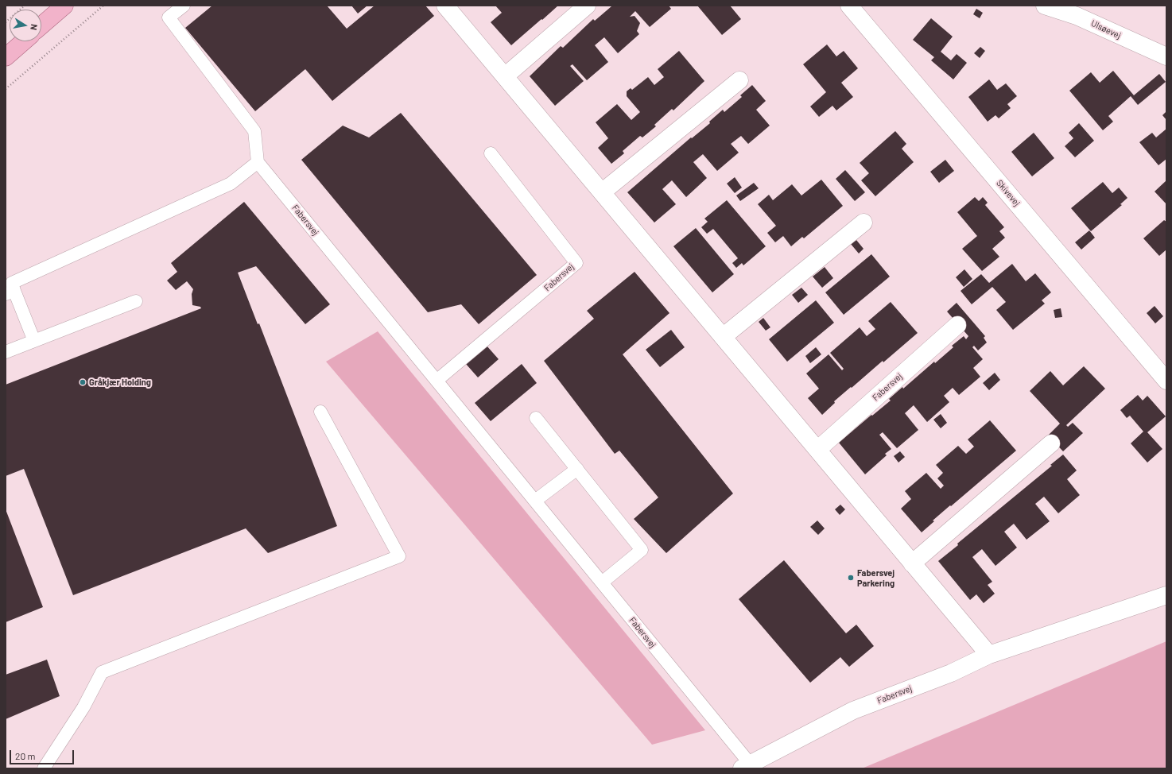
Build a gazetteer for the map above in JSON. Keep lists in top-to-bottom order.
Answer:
{
  "streets": {
    "street": ["Ulsøevej", "Skivevej", "Fabersvej"]
  },
  "places": ["Gråkjær Holding", "Fabersvej Parkering"],
  "scale_bar": "20 m",
  "north": "right"
}
